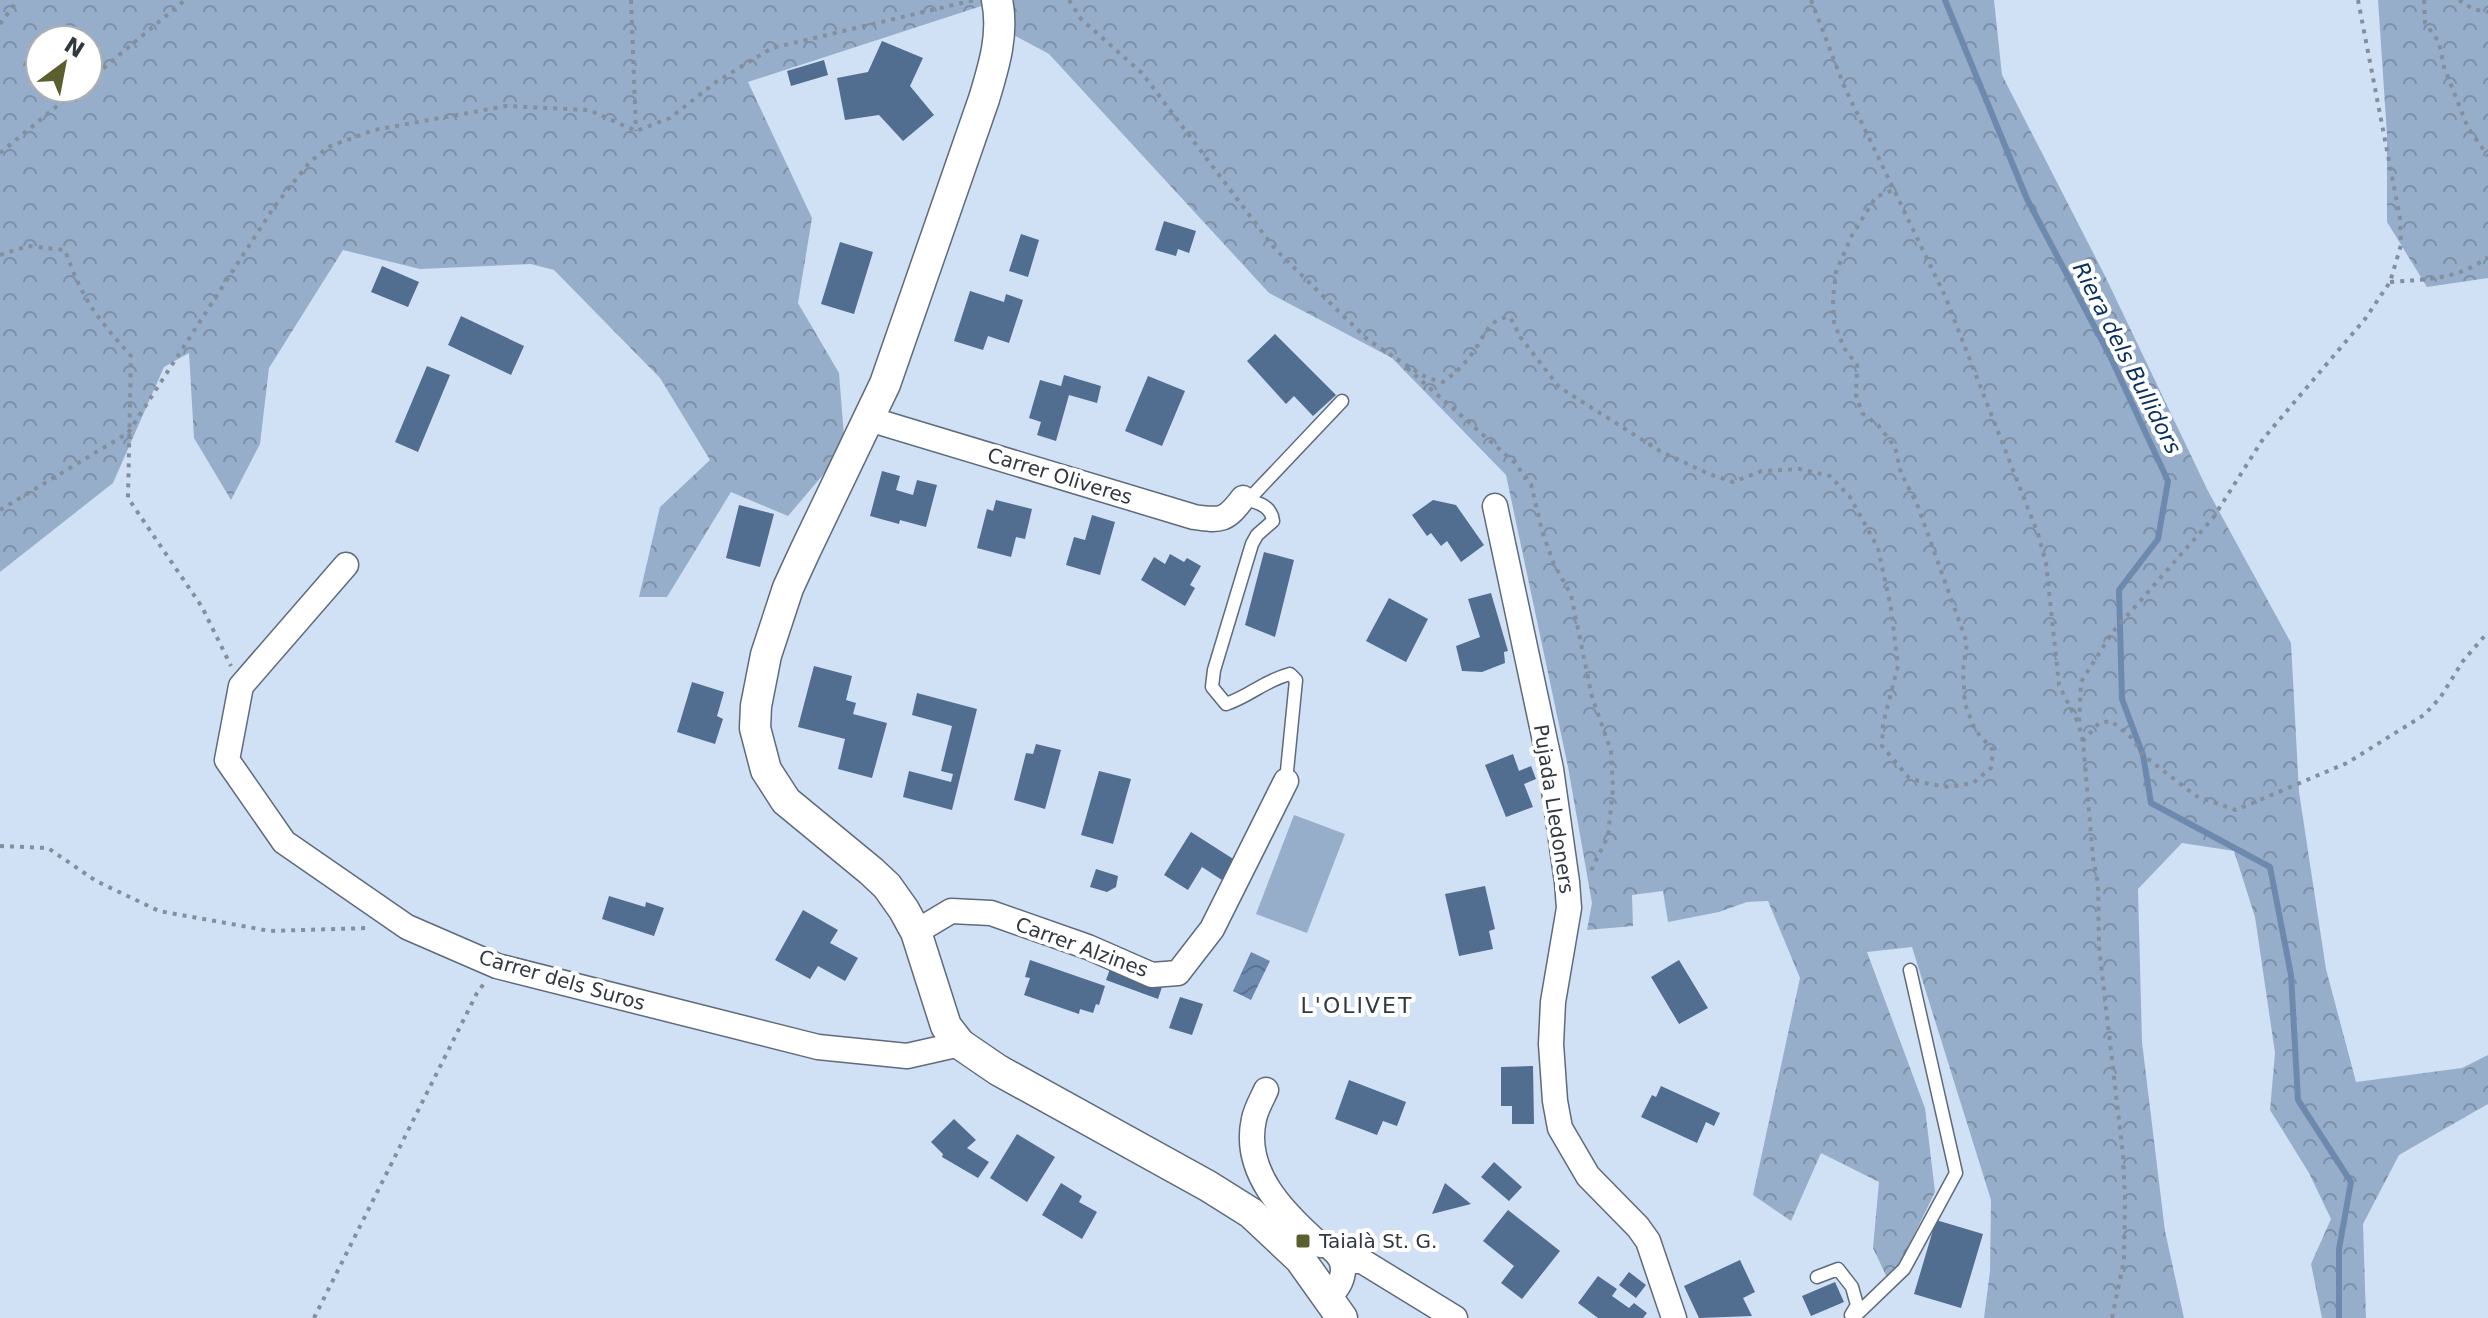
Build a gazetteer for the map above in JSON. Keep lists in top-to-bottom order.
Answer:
{
  "streets": {
    "street": [
      "Carrer Oliveres",
      "Pujada Lledoners",
      "Carrer Alzines",
      "Carrer dels Suros"
    ]
  },
  "districts": ["L'OLIVET"],
  "water": ["Riera dels Bullidors"],
  "places": {
    "transit": ["Taialà St. G."]
  },
  "north": "top right"
}
